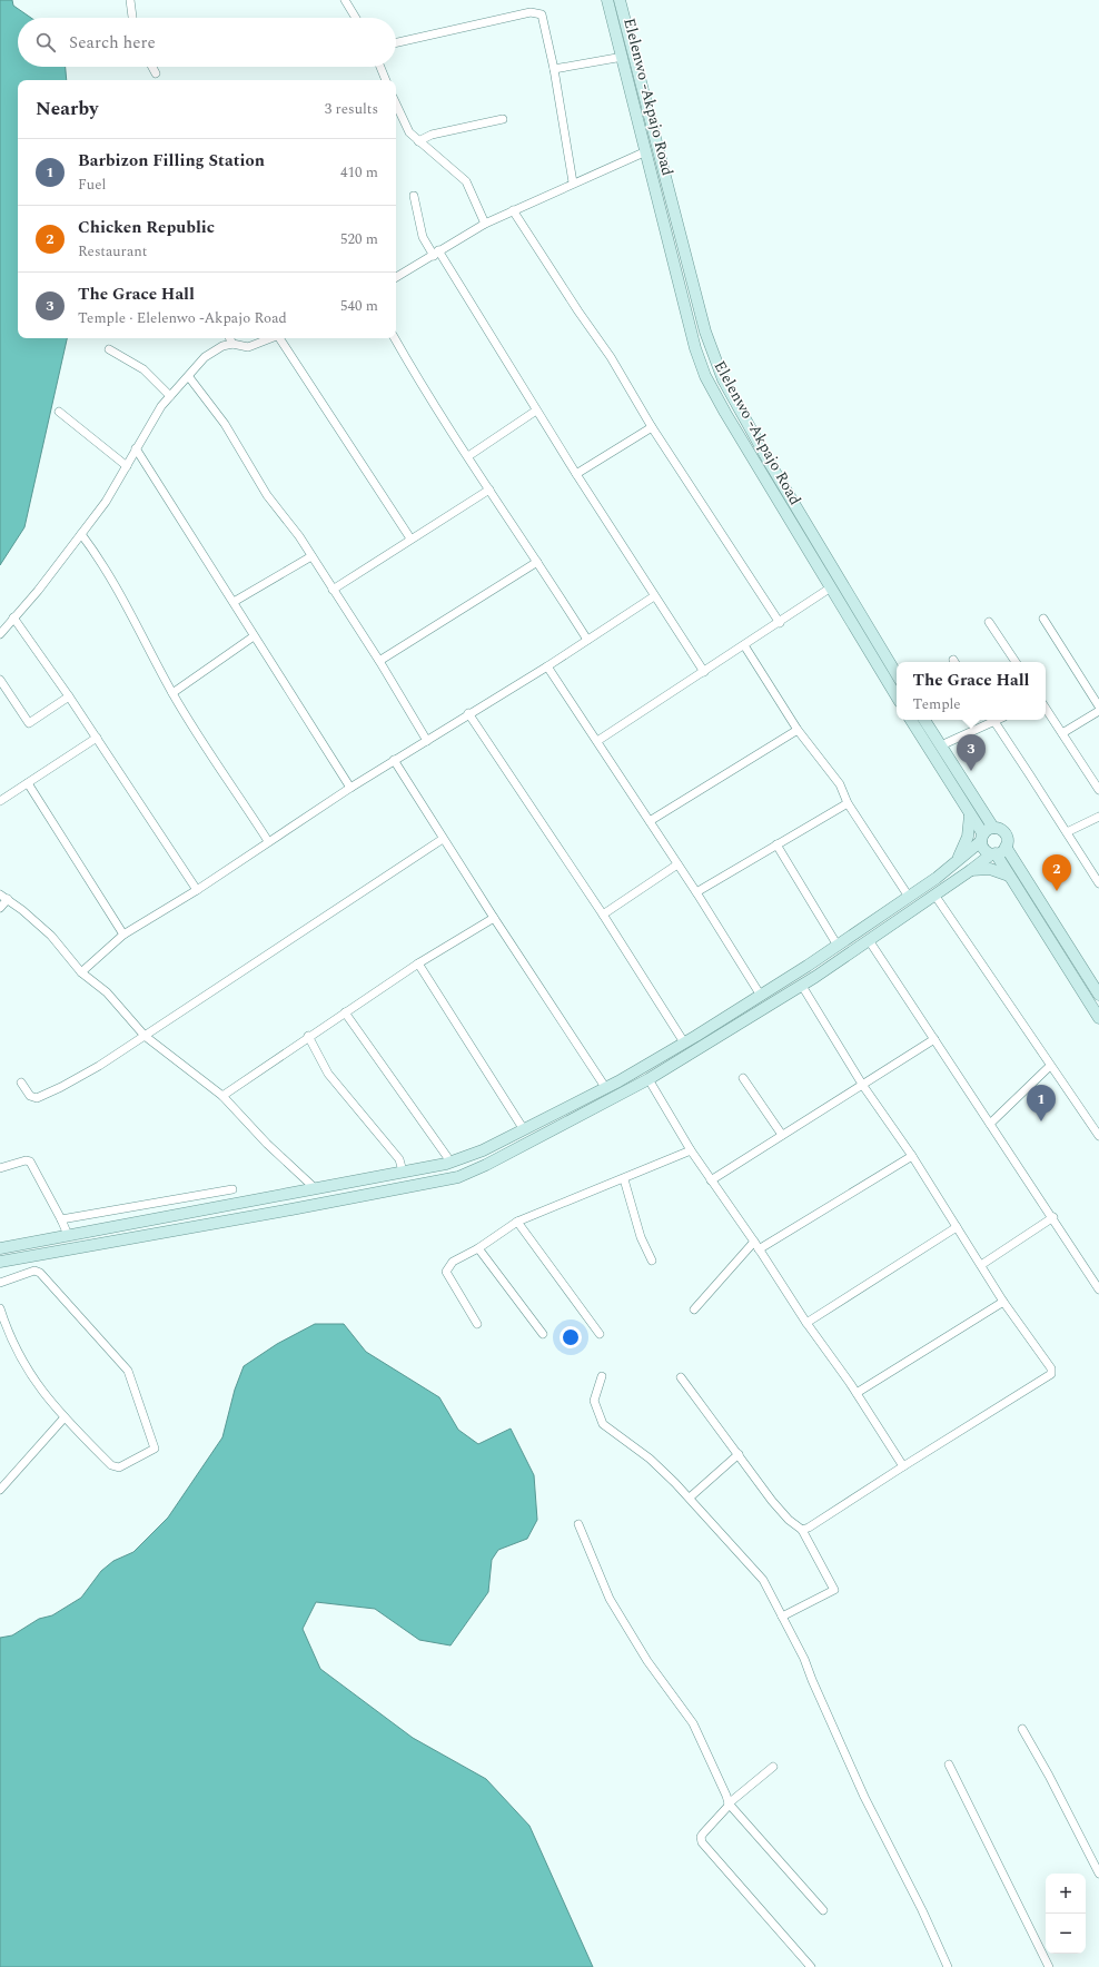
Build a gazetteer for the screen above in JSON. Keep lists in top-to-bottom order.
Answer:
{
  "streets": {
    "main road": ["Elelenwo -Akpajo Road"]
  },
  "page": {
    "search": "Search here",
    "heading": ["Nearby", "3 results"],
    "list": [
      {
        "mark": "1",
        "name": "Barbizon Filling Station",
        "note": "Fuel",
        "value": "410 m"
      },
      {
        "mark": "2",
        "name": "Chicken Republic",
        "note": "Restaurant",
        "value": "520 m"
      },
      {
        "mark": "3",
        "name": "The Grace Hall",
        "note": "Temple · Elelenwo -Akpajo Road",
        "value": "540 m"
      }
    ],
    "popup": ["The Grace Hall", "Temple"],
    "pins": ["3", "2", "1"],
    "map_buttons": ["+", "−"]
  }
}
